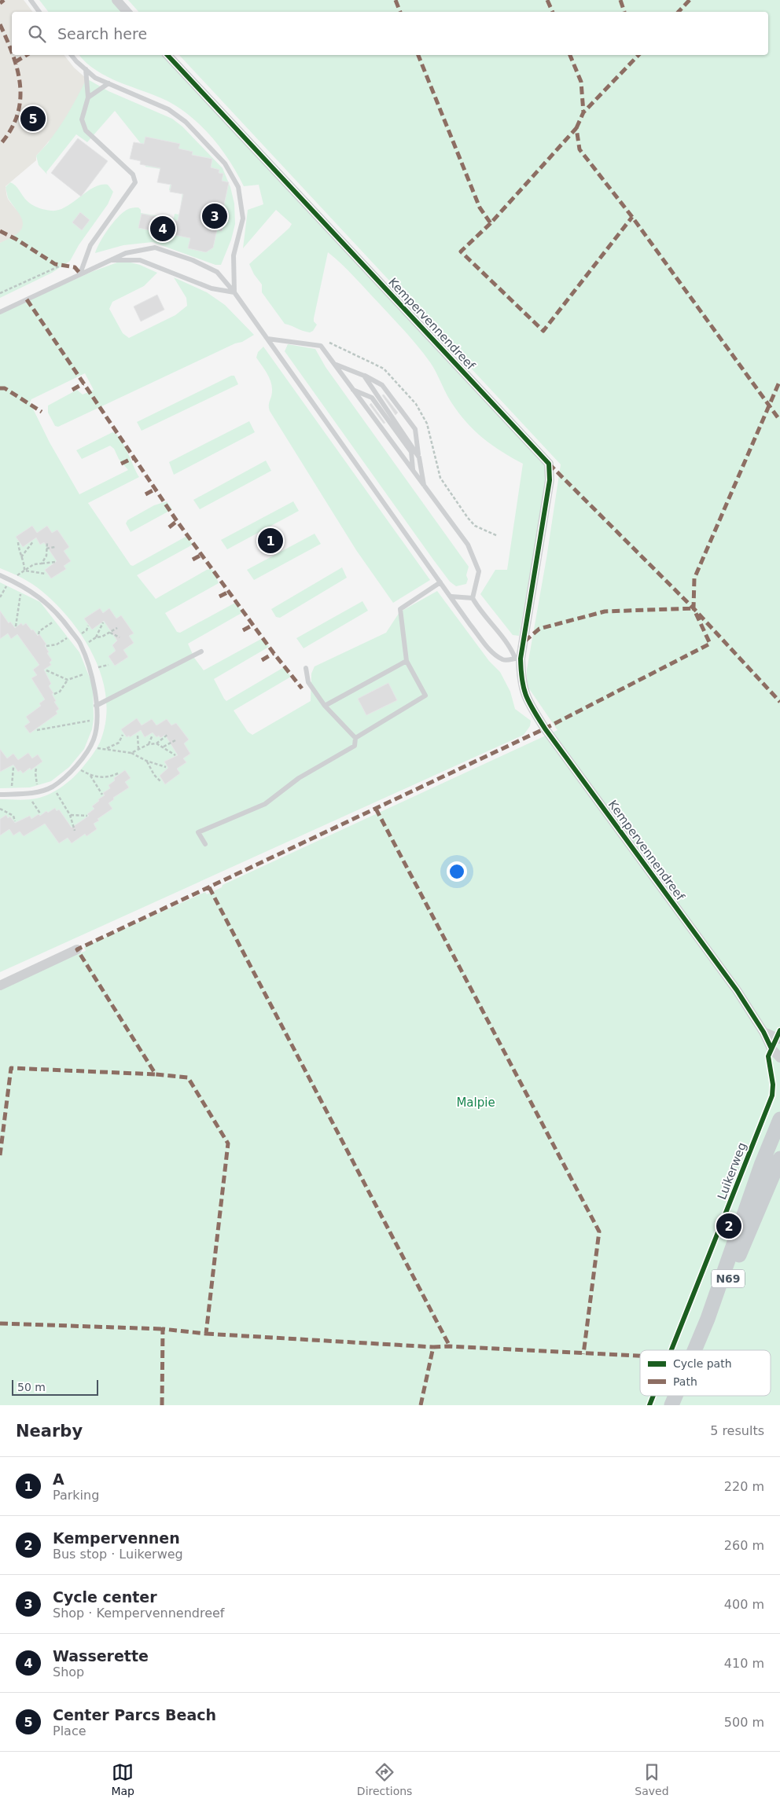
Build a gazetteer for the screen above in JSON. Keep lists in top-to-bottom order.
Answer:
{
  "streets": {
    "main road": ["N69"],
    "street": ["Kempervennendreef"],
    "cycle path": ["Luikerweg"]
  },
  "parks": ["Malpie"],
  "legend": ["Cycle path", "Path"],
  "scale_bar": "50 m",
  "page": {
    "search": "Search here",
    "pins": [
      "5",
      "3",
      "4",
      "1",
      "2"
    ],
    "scale": "50 m",
    "heading": ["Nearby", "5 results"],
    "list": [
      {
        "mark": "1",
        "name": "A",
        "note": "Parking",
        "value": "220 m"
      },
      {
        "mark": "2",
        "name": "Kempervennen",
        "note": "Bus stop · Luikerweg",
        "value": "260 m"
      },
      {
        "mark": "3",
        "name": "Cycle center",
        "note": "Shop · Kempervennendreef",
        "value": "400 m"
      },
      {
        "mark": "4",
        "name": "Wasserette",
        "note": "Shop",
        "value": "410 m"
      },
      {
        "mark": "5",
        "name": "Center Parcs Beach",
        "note": "Place",
        "value": "500 m"
      }
    ],
    "nav": ["Map", "Directions", "Saved"]
  }
}
